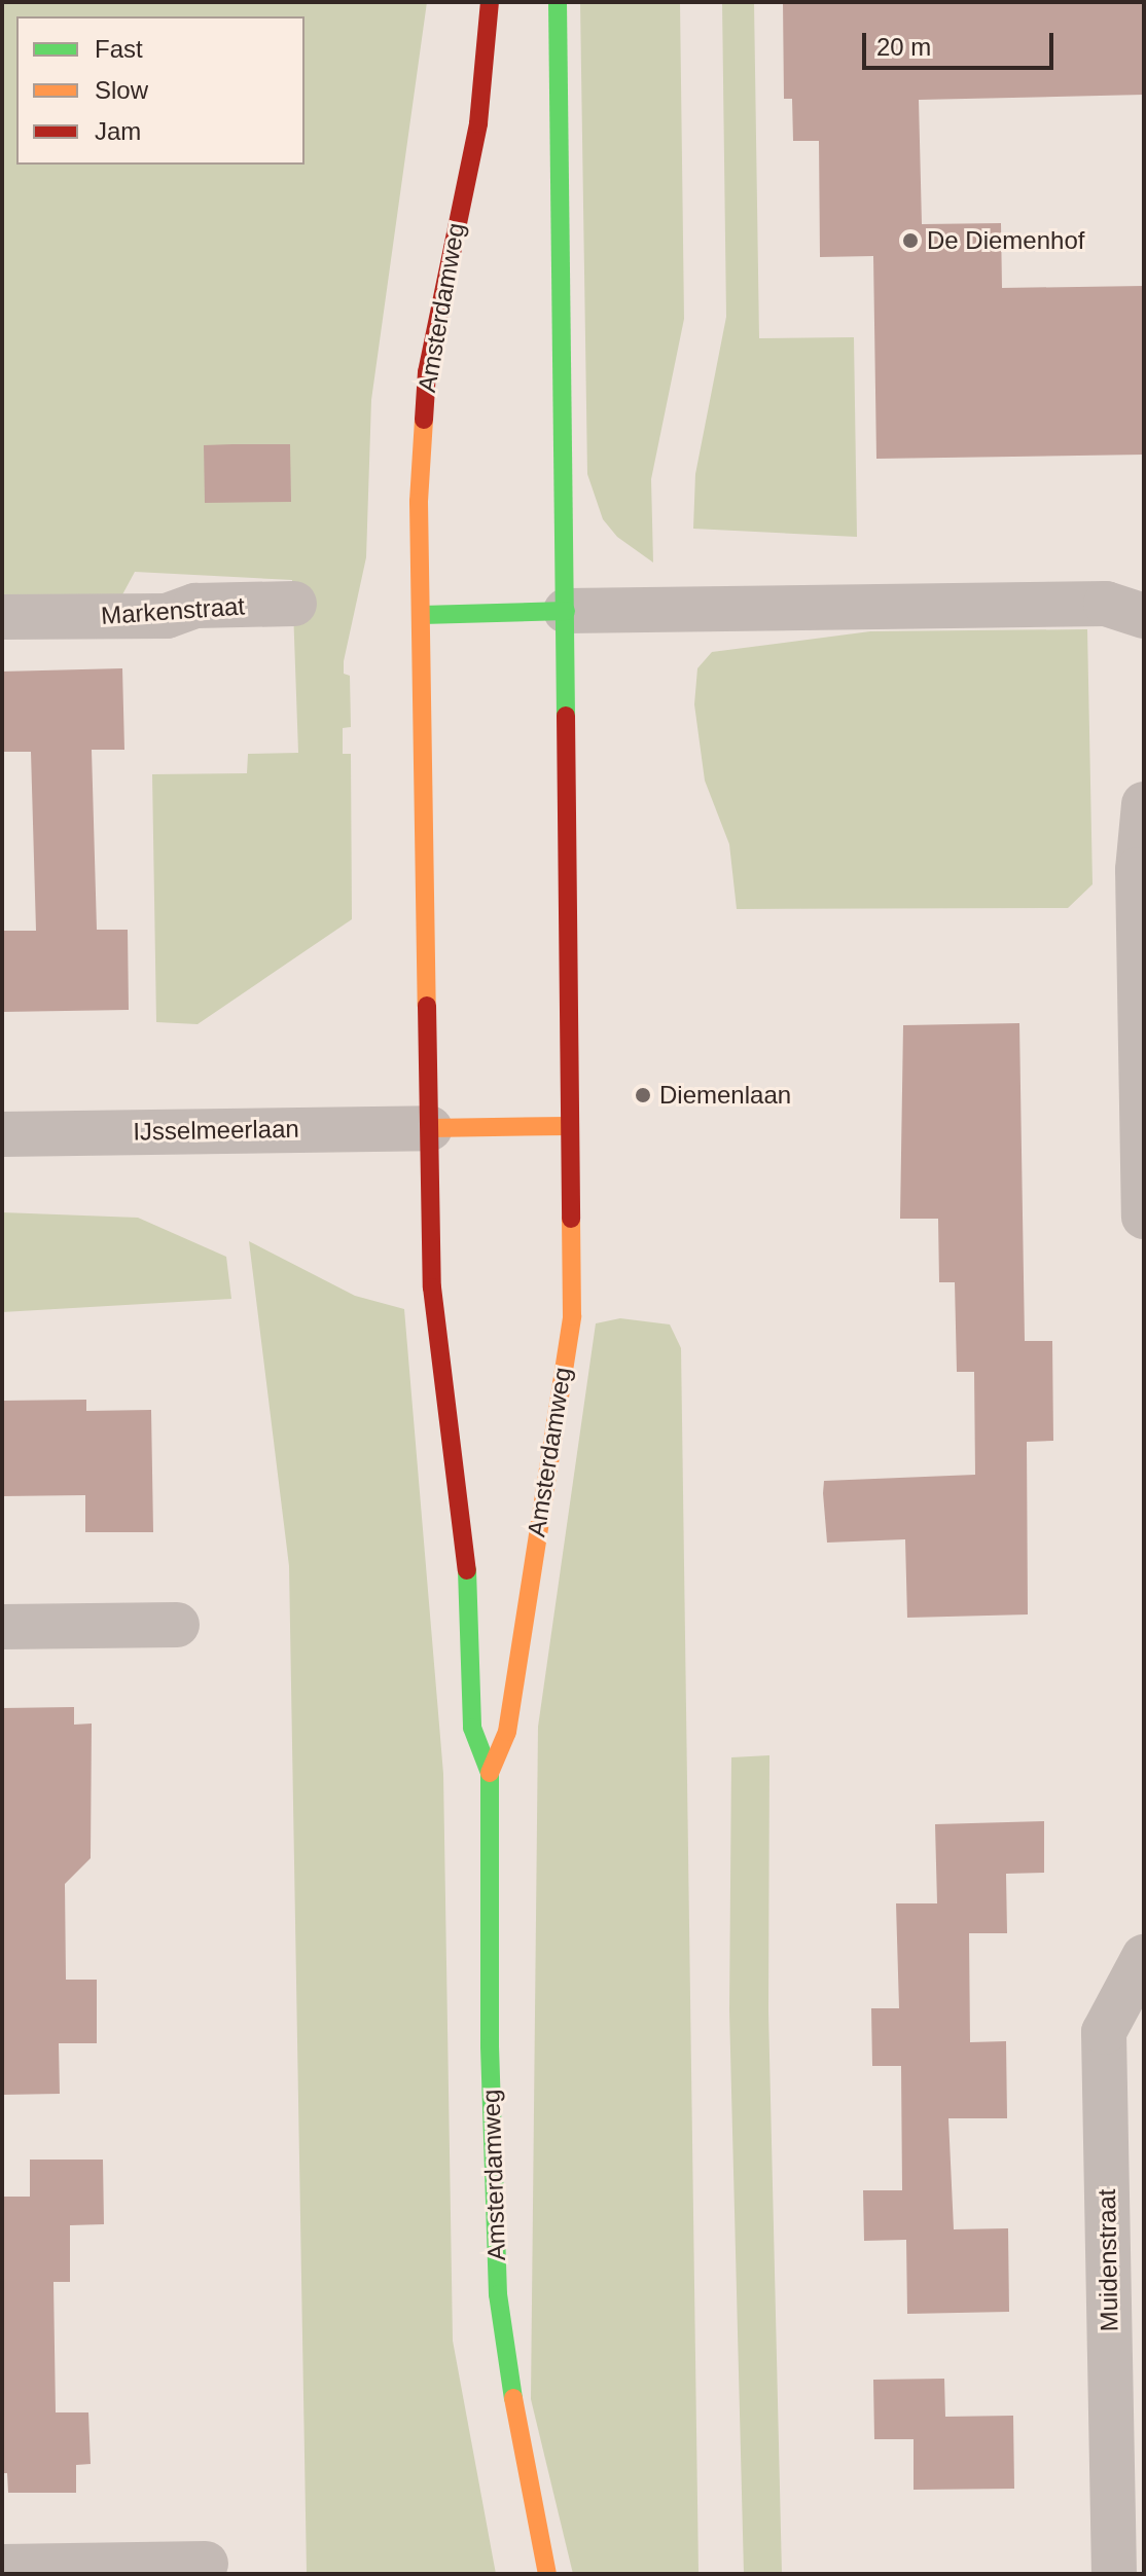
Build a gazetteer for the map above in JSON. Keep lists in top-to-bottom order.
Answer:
{
  "streets": {
    "main road": ["Amsterdamweg"],
    "street": ["Markenstraat", "IJsselmeerlaan", "Muidenstraat"]
  },
  "crossings": [
    ["Amsterdamweg", "IJsselmeerlaan"]
  ],
  "places": ["De Diemenhof", "Diemenlaan"],
  "legend": ["Fast", "Slow", "Jam"],
  "scale_bar": "20 m"
}
